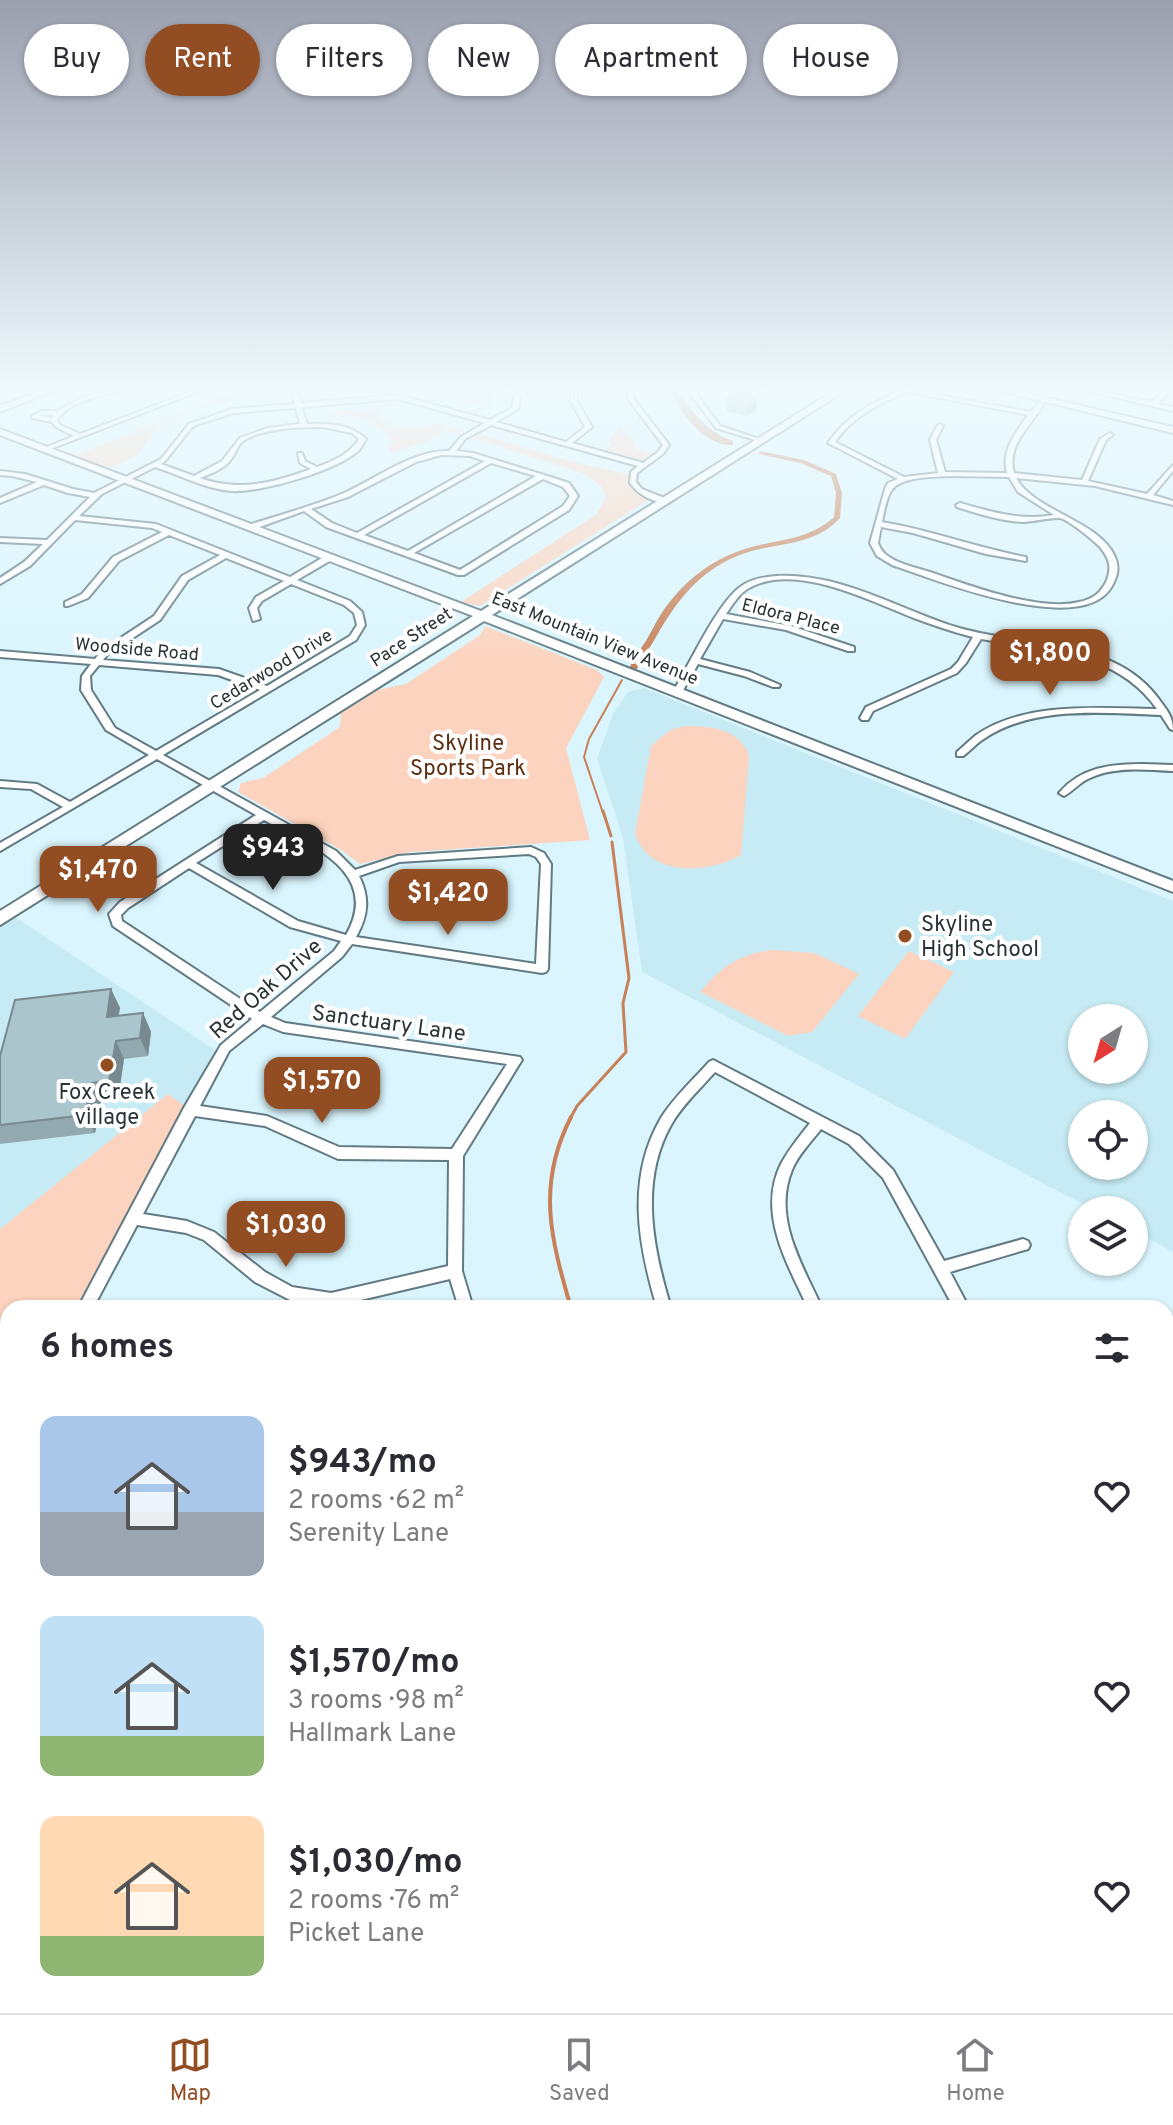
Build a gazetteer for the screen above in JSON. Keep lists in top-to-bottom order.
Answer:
{
  "streets": {
    "street": [
      "Eldora Place",
      "Pace Street",
      "East Mountain View Avenue",
      "Woodside Road",
      "Cedarwood Drive",
      "Red Oak Drive",
      "Sanctuary Lane"
    ]
  },
  "crossings": [
    ["Pace Street", "East Mountain View Avenue"],
    ["Woodside Road", "Cedarwood Drive"],
    ["Red Oak Drive", "Sanctuary Lane"]
  ],
  "parks": ["Skyline Sports Park"],
  "places": ["Skyline High School", "Fox Creek village"],
  "north": "bottom left",
  "page": {
    "chip": [
      "Buy",
      "Rent",
      "Filters",
      "New",
      "Apartment",
      "House"
    ],
    "price": [
      "$1,800",
      "$943",
      "$1,470",
      "$1,420",
      "$1,570",
      "$1,030"
    ],
    "heading": "6 homes",
    "list": [
      {
        "name": "$943/mo",
        "note": "2 rooms · 62 m² · Serenity Lane"
      },
      {
        "name": "$1,570/mo",
        "note": "3 rooms · 98 m² · Hallmark Lane"
      },
      {
        "name": "$1,030/mo",
        "note": "2 rooms · 76 m² · Picket Lane"
      }
    ],
    "tabs": ["Map", "Saved", "Home"]
  }
}
